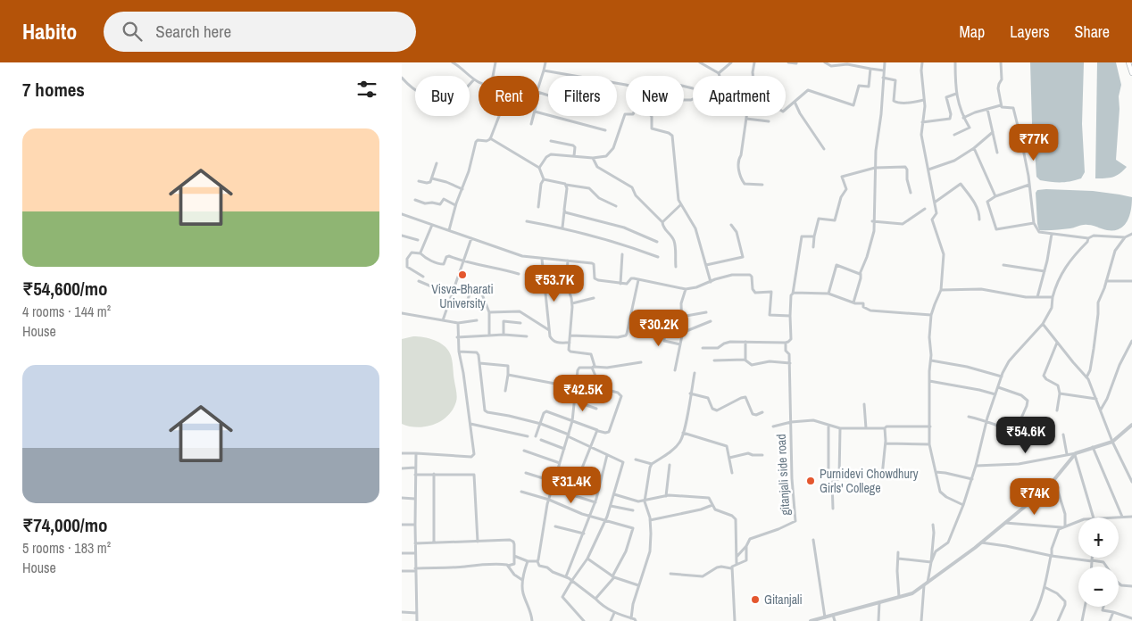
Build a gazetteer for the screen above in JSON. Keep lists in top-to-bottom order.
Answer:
{
  "streets": {
    "street": ["gitanjali side road"]
  },
  "places": ["Visva-Bharati University", "Purnidevi Chowdhury Girls' College", "Gitanjali"],
  "page": {
    "header": "Habito",
    "search": "Search here",
    "nav": ["Map", "Layers", "Share"],
    "heading": "7 homes",
    "chip": [
      "Buy",
      "Rent",
      "Filters",
      "New",
      "Apartment"
    ],
    "list": [
      {
        "name": "₹54,600/mo",
        "note": "4 rooms · 144 m² · House"
      },
      {
        "name": "₹74,000/mo",
        "note": "5 rooms · 183 m² · House"
      }
    ],
    "price": [
      "₹77K",
      "₹53.7K",
      "₹30.2K",
      "₹42.5K",
      "₹54.6K",
      "₹31.4K",
      "₹74K"
    ],
    "map_buttons": ["+", "−"]
  }
}
